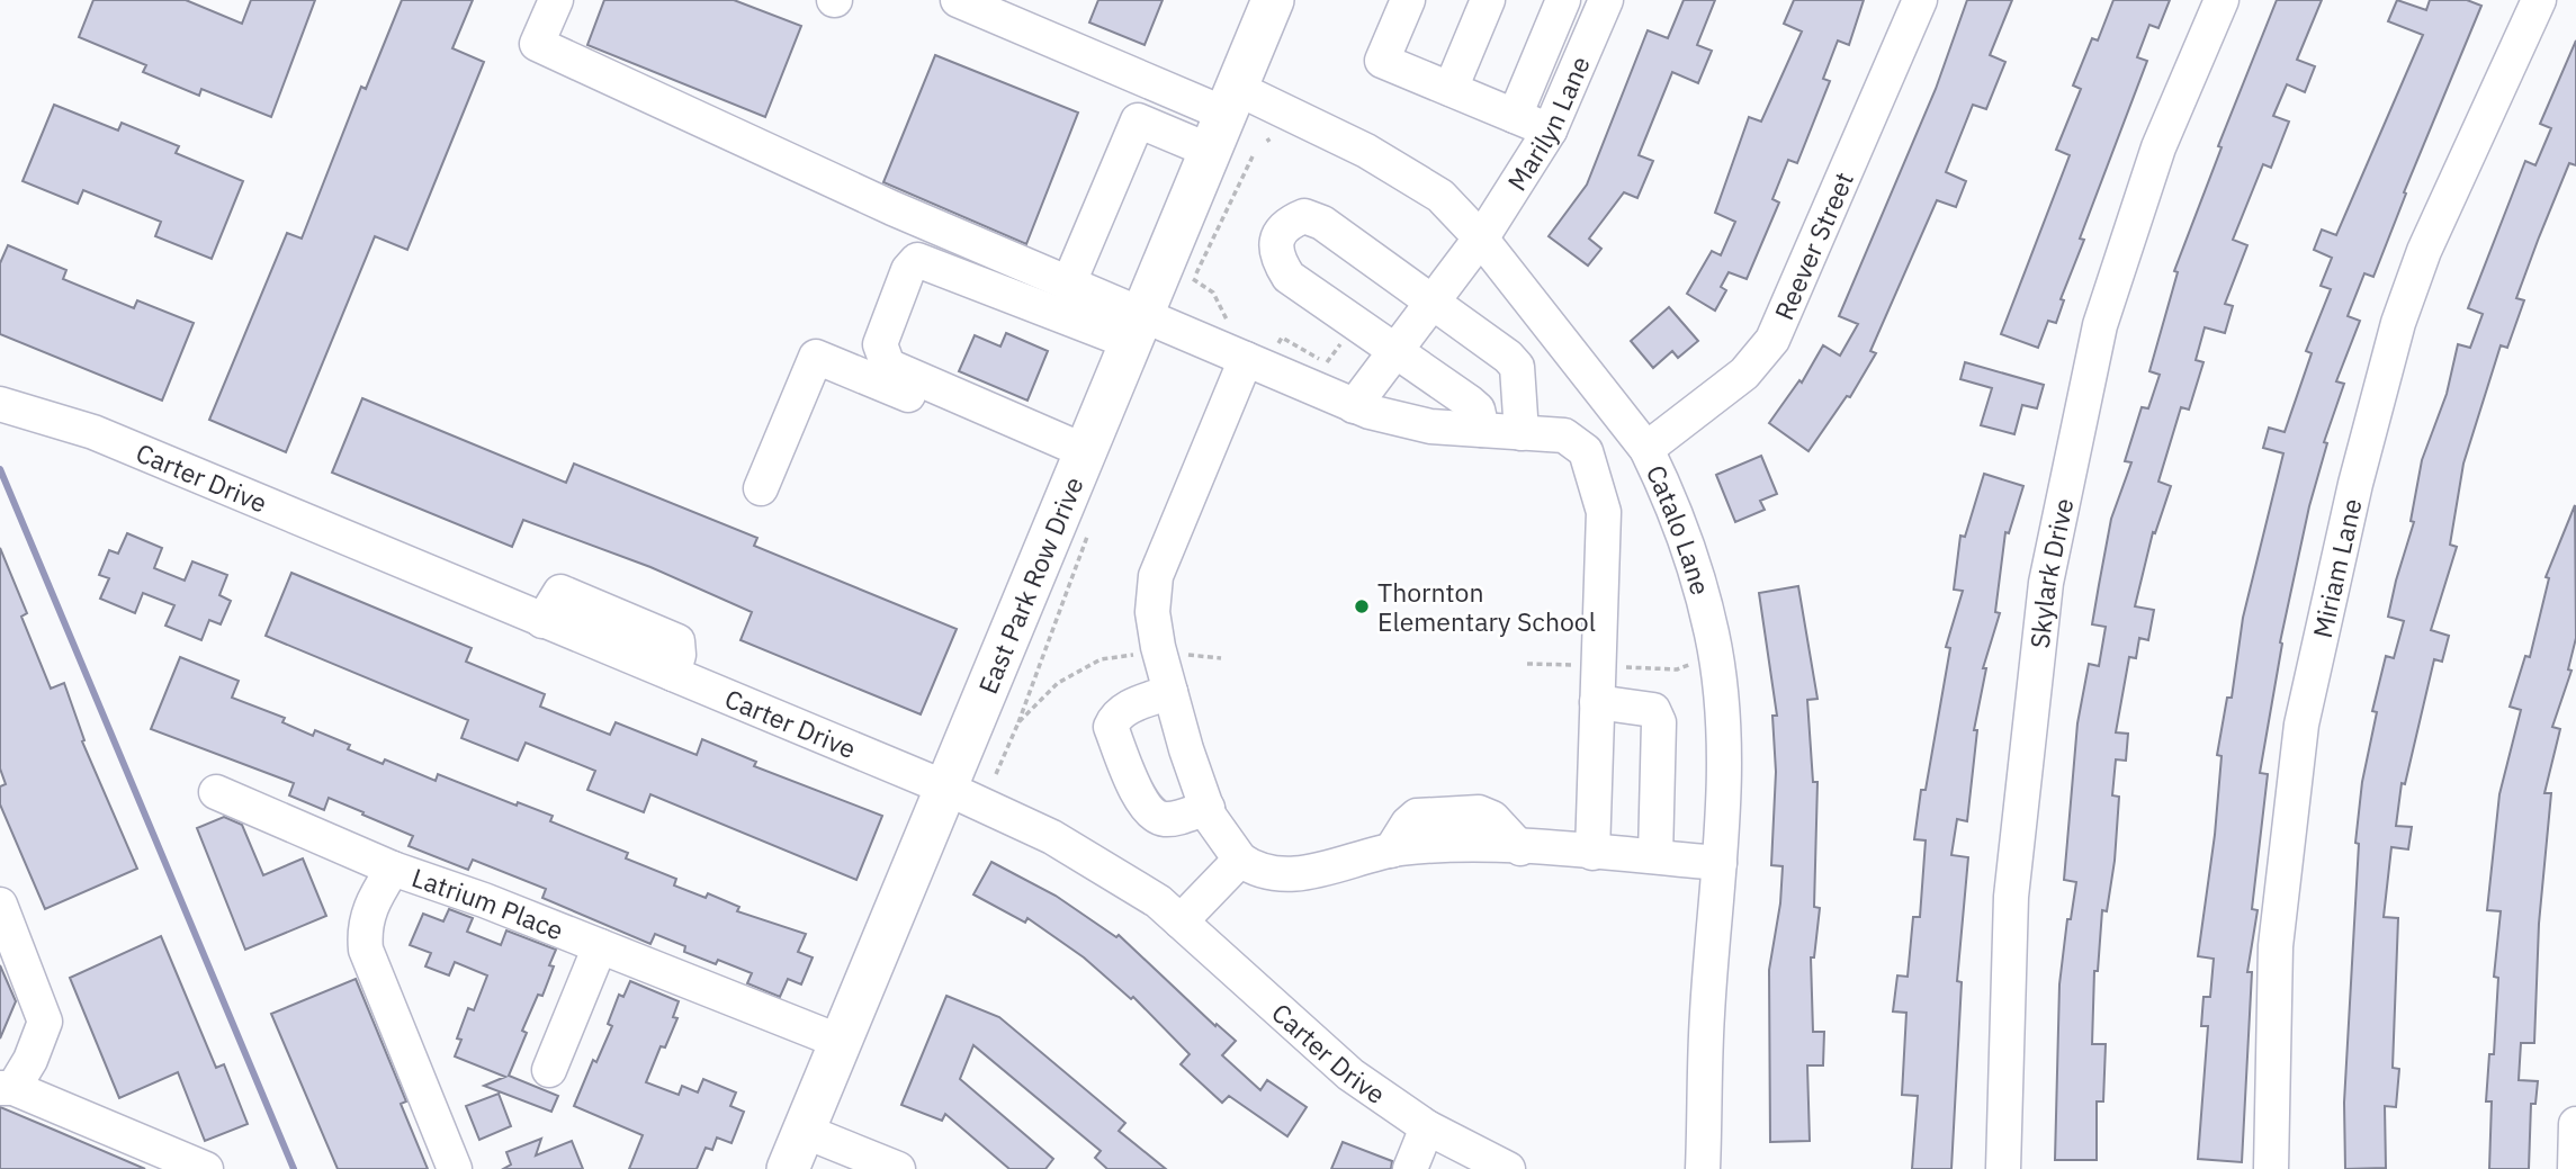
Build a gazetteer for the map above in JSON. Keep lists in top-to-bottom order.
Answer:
{
  "streets": {
    "main road": ["East Park Row Drive"],
    "street": [
      "Marilyn Lane",
      "Reever Street",
      "Carter Drive",
      "Catalo Lane",
      "Miriam Lane",
      "Skylark Drive",
      "Latrium Place"
    ]
  },
  "crossings": [
    ["Marilyn Lane", "Catalo Lane"],
    ["Reever Street", "Catalo Lane"],
    ["Carter Drive", "East Park Row Drive"],
    ["Catalo Lane", "East Park Row Drive"],
    ["East Park Row Drive", "Latrium Place"]
  ],
  "places": ["Thornton Elementary School"]
}
